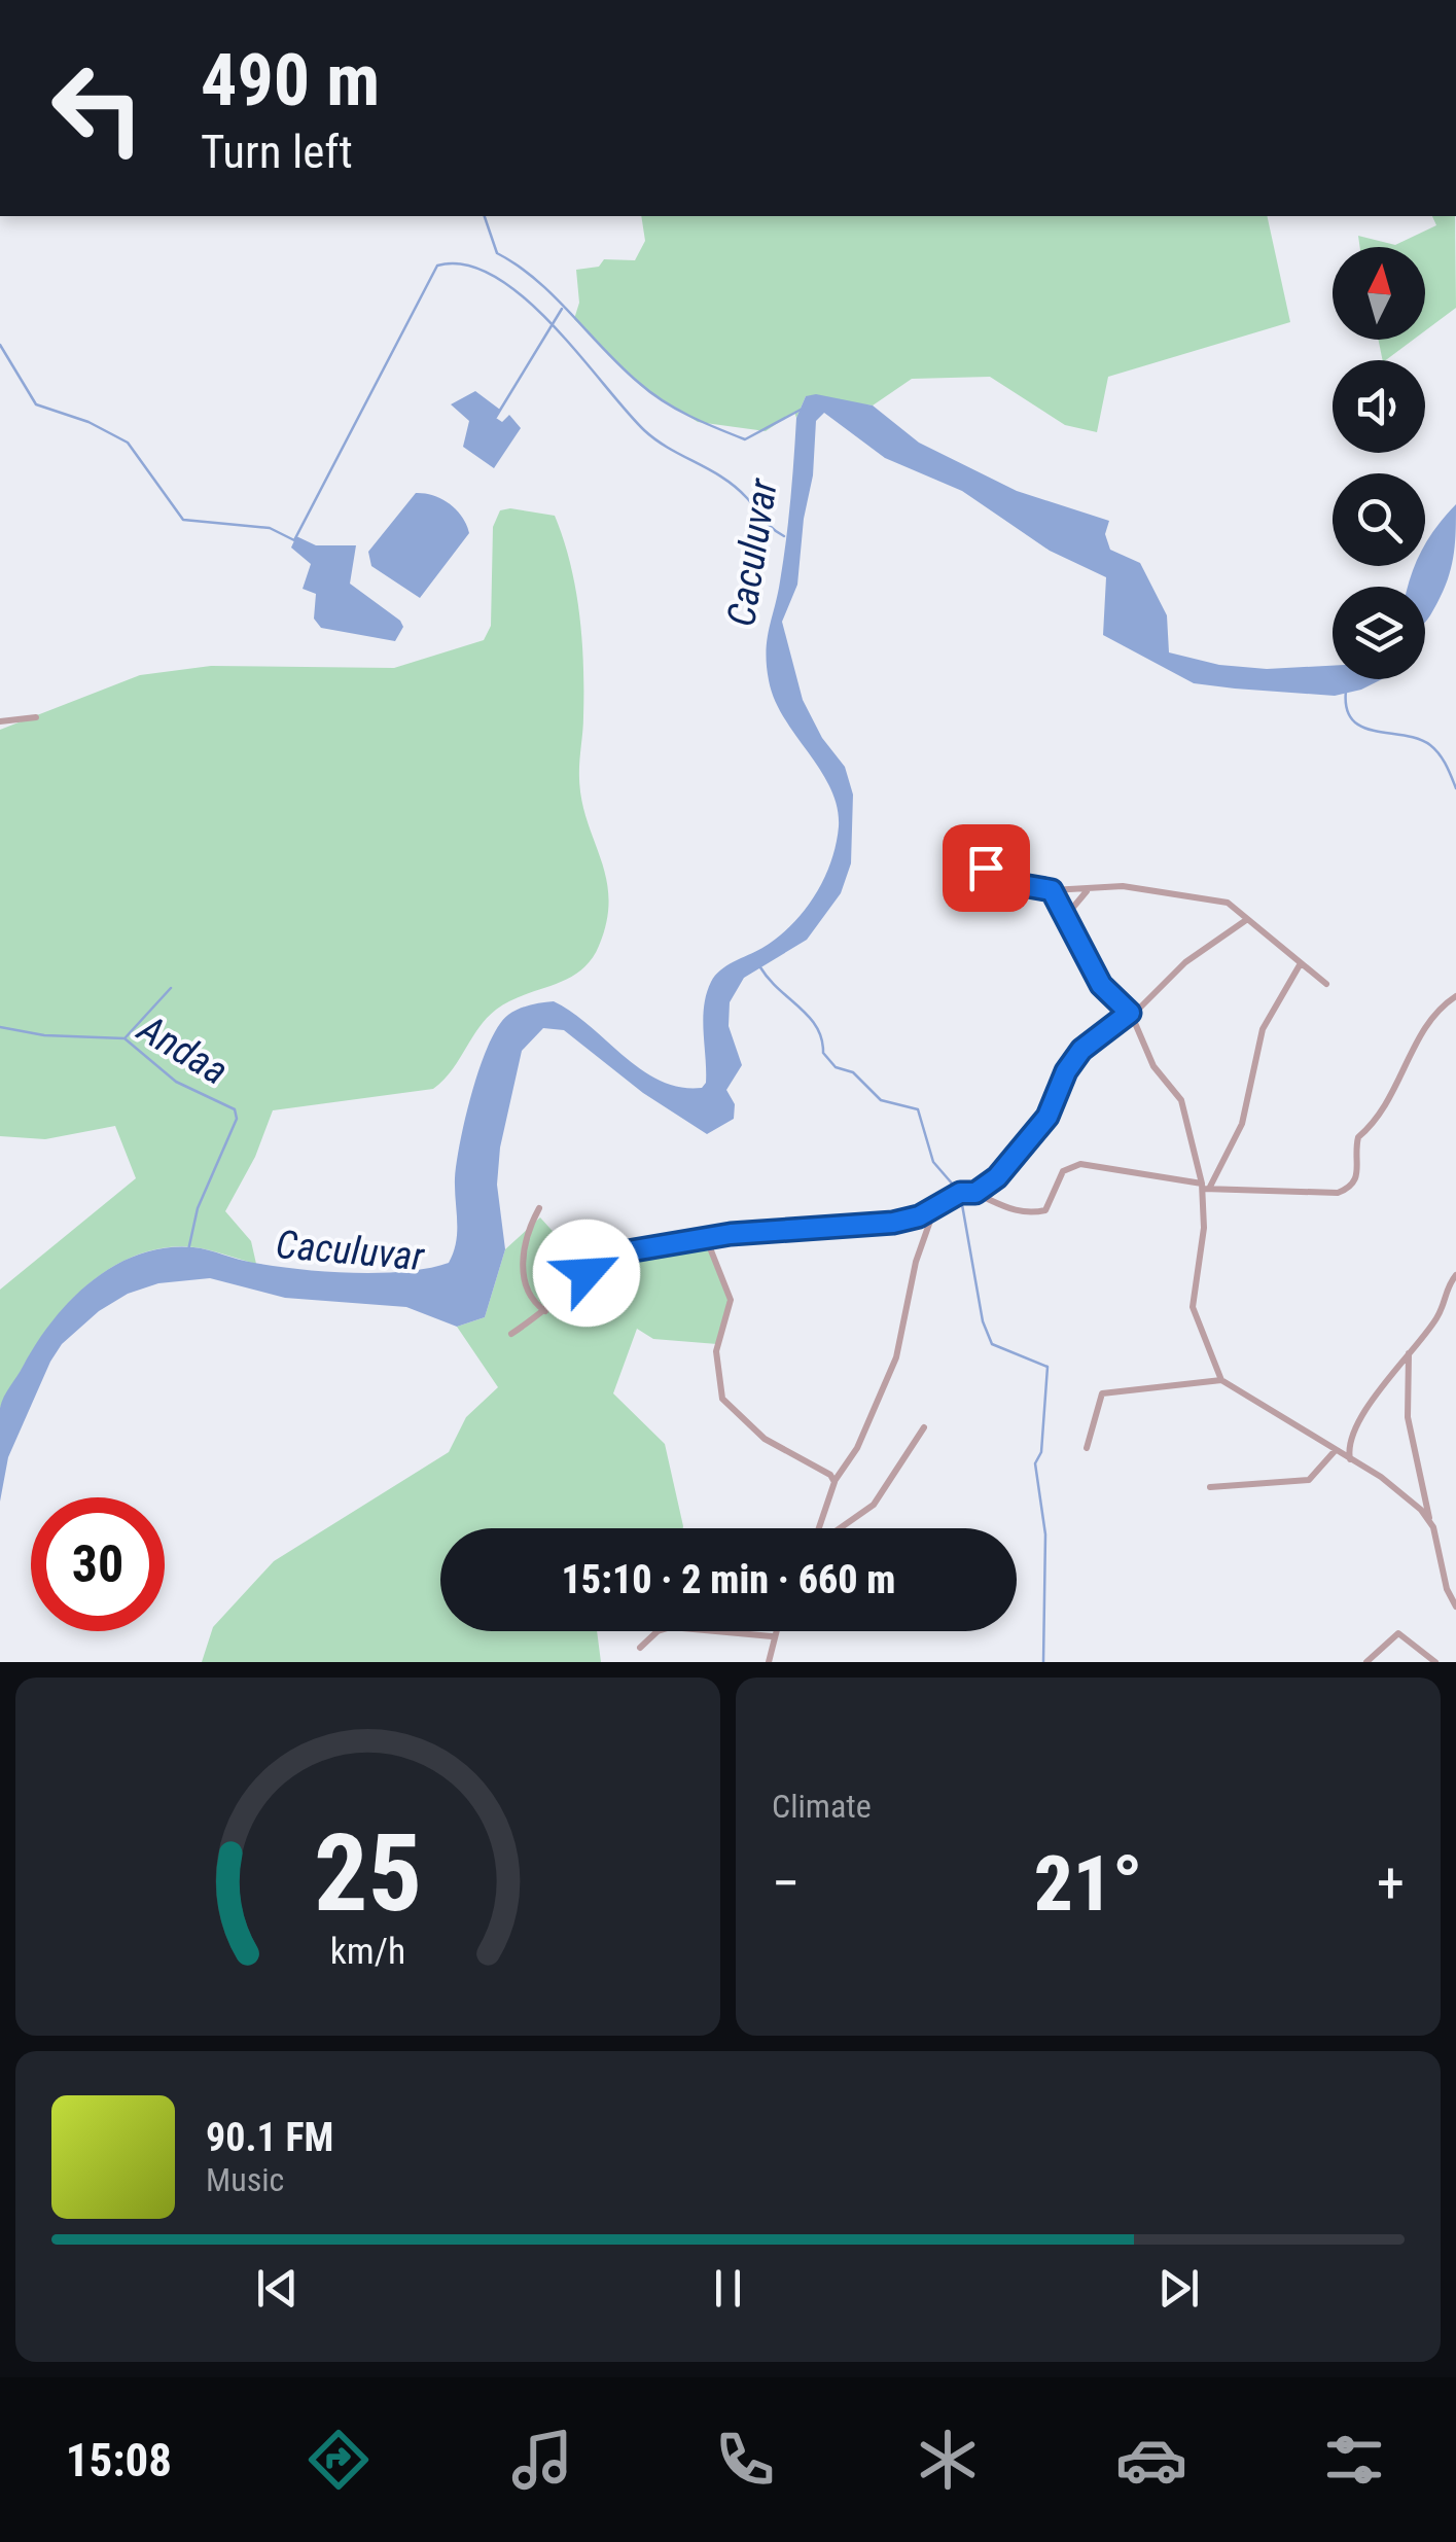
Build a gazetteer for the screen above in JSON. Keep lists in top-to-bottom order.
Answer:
{
  "water": ["Caculuvar", "Andaa"],
  "north": "top",
  "page": {
    "turn": ["490 m", "Turn left"],
    "limit": "30",
    "trip": "15:10 · 2 min · 660 m",
    "tile": "Climate",
    "heat": ["−", "21°", "+"],
    "song": ["90.1 FM", "Music"],
    "tabs": "15:08",
    "gauge": ["25", "km/h"]
  }
}
